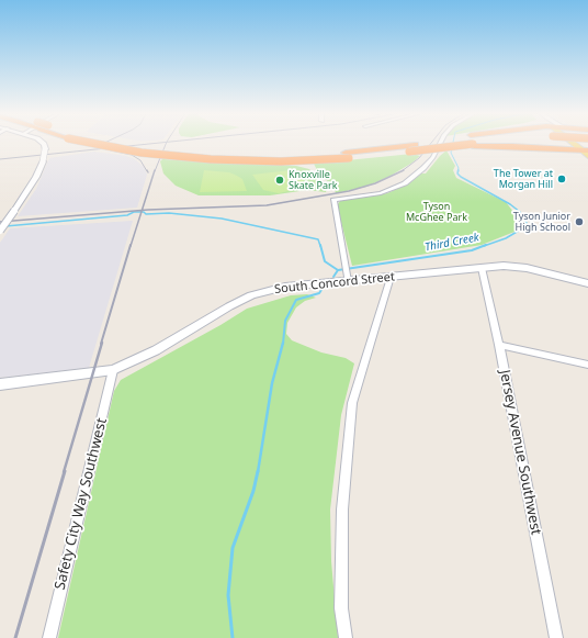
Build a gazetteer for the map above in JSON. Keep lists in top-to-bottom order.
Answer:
{
  "streets": {
    "street": ["South Concord Street", "Jersey Avenue Southwest", "Safety City Way Southwest"]
  },
  "crossings": [
    ["South Concord Street", "Jersey Avenue Southwest"],
    ["South Concord Street", "Safety City Way Southwest"]
  ],
  "water": ["Third Creek"],
  "parks": ["Tyson McGhee Park"],
  "places": ["The Tower at Morgan Hill", "Knoxville Skate Park", "Tyson Junior High School"]
}
